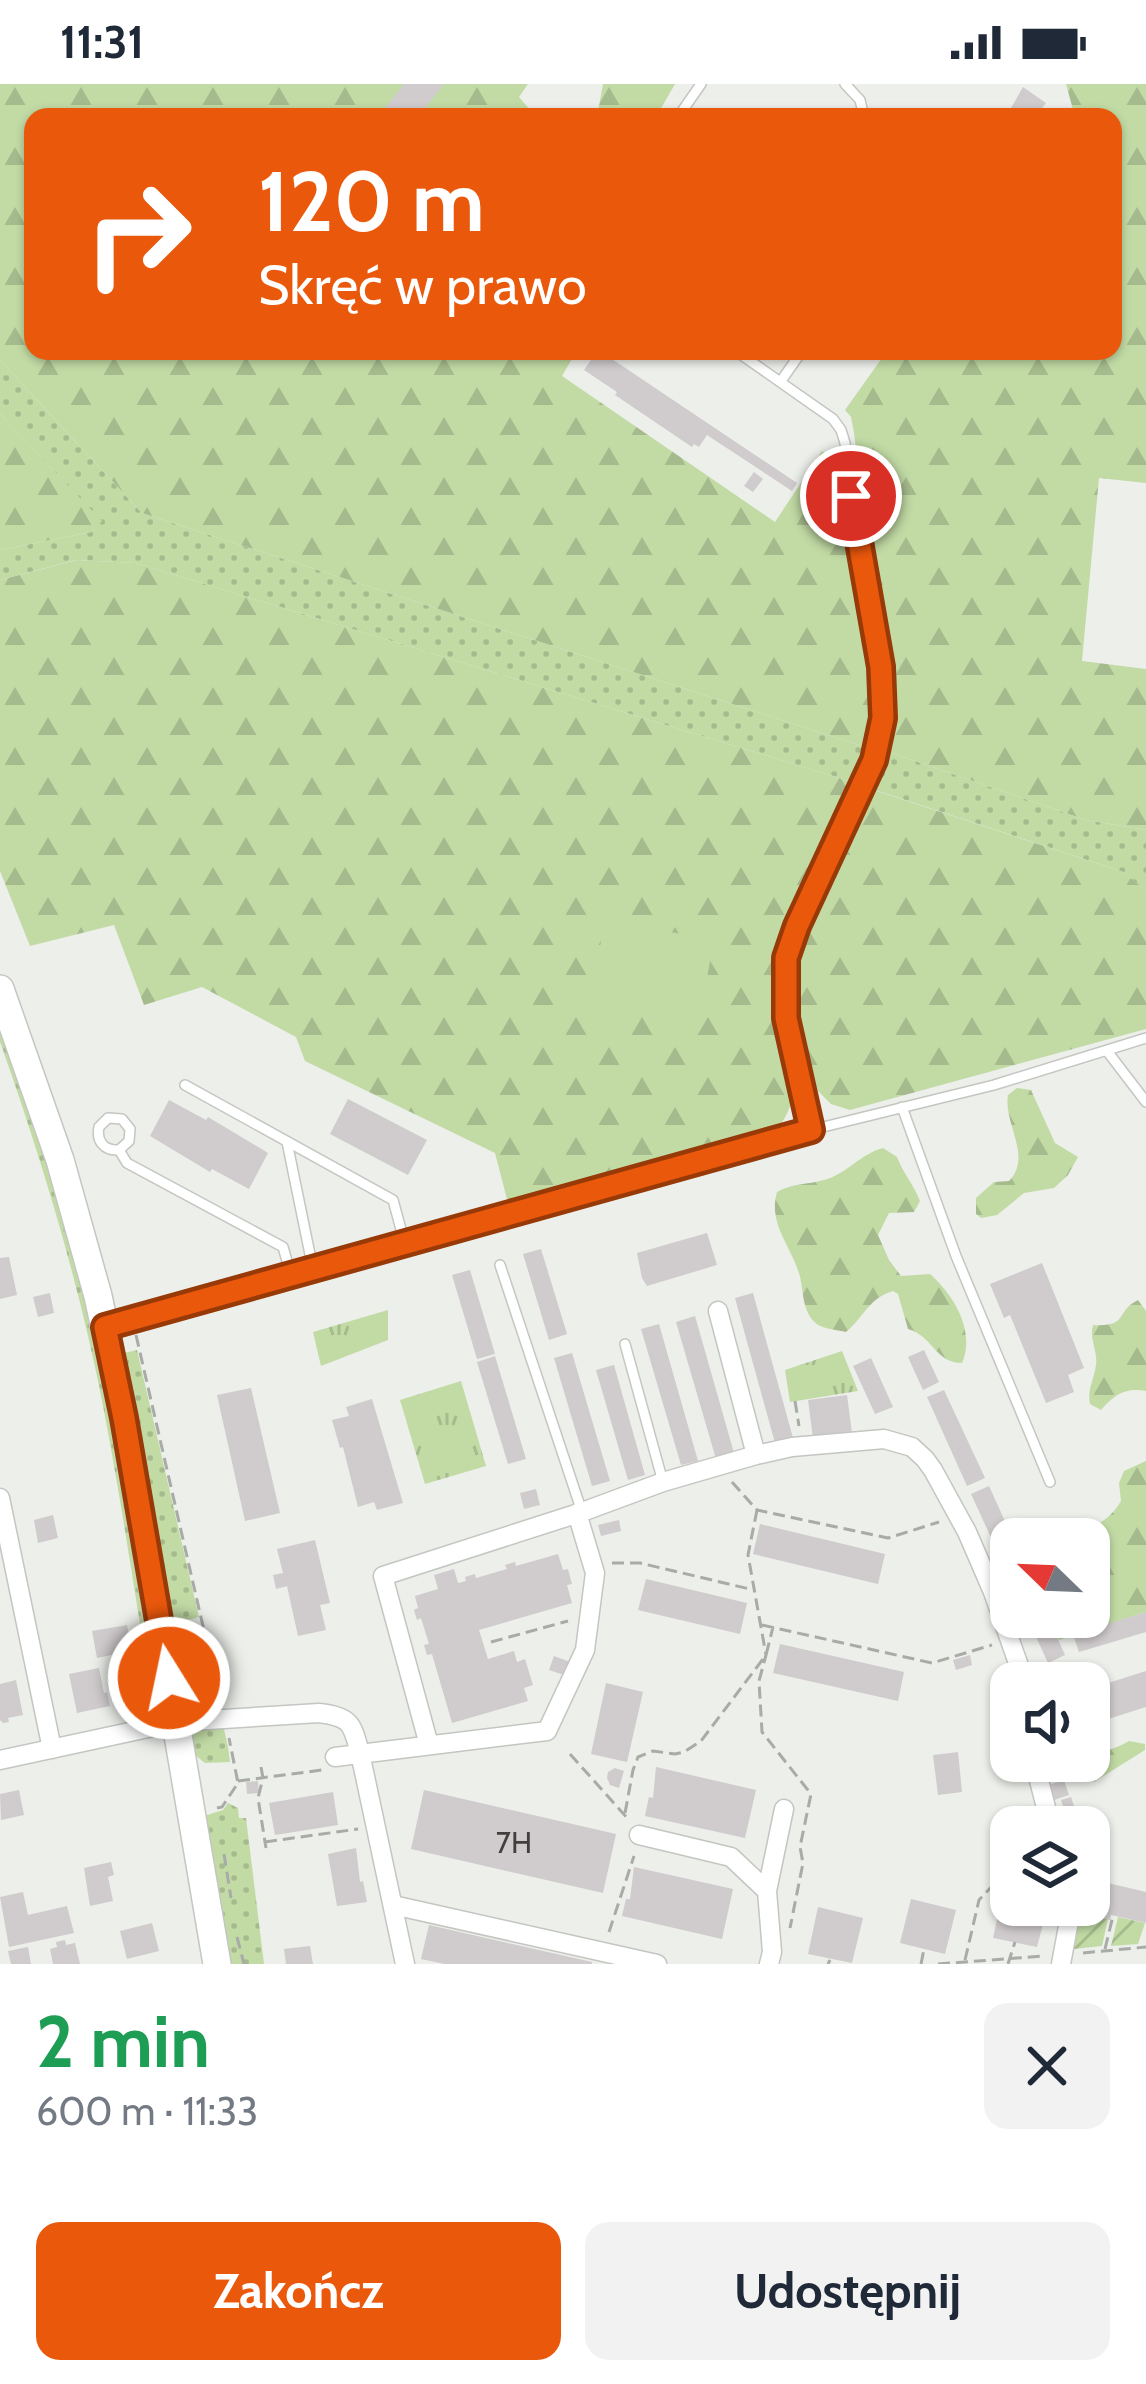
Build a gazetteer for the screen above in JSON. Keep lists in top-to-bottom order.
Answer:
{
  "house_numbers": ["7H"],
  "north": "top left",
  "page": {
    "status": "11:31",
    "turn": ["120 m", "Skręć w prawo"],
    "heading": ["2 min", "600 m · 11:33"],
    "buttons": ["Zakończ", "Udostępnij"]
  }
}
